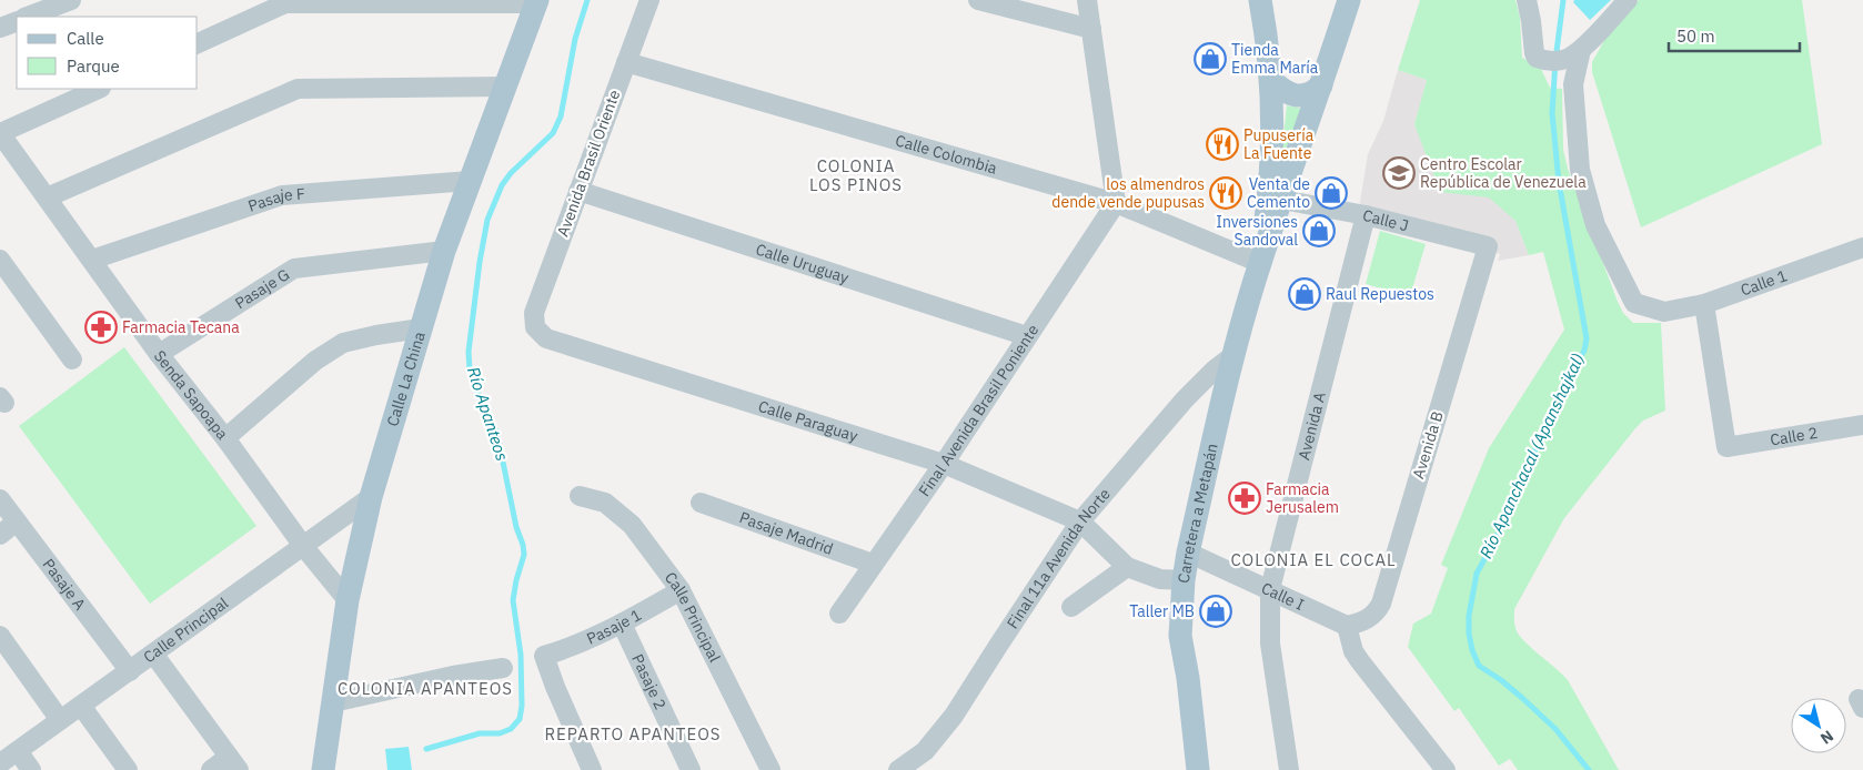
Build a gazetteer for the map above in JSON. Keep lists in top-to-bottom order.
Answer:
{
  "streets": {
    "main road": ["Calle La China", "Carretera a Metapán"],
    "street": [
      "Calle Colombia",
      "Avenida Brasil Oriente",
      "Pasaje F",
      "Calle J",
      "Calle Uruguay",
      "Calle 1",
      "Pasaje G",
      "Senda Sapoapa",
      "Final Avenida Brasil Poniente",
      "Calle Paraguay",
      "Avenida A",
      "Calle 2",
      "Avenida B",
      "Pasaje Madrid",
      "Final 11a Avenida Norte",
      "Pasaje A",
      "Calle I",
      "Calle Principal",
      "Pasaje 1",
      "Pasaje 2"
    ]
  },
  "crossings": [
    ["Calle Colombia", "Avenida Brasil Oriente"],
    ["Calle Colombia", "Final Avenida Brasil Poniente"],
    ["Calle Colombia", "Carretera a Metapán"],
    ["Avenida Brasil Oriente", "Calle Uruguay"],
    ["Avenida Brasil Oriente", "Calle Paraguay"],
    ["Pasaje F", "Calle La China"],
    ["Pasaje F", "Senda Sapoapa"],
    ["Calle J", "Avenida A"],
    ["Calle J", "Avenida B"],
    ["Calle Uruguay", "Final Avenida Brasil Poniente"],
    ["Calle 1", "Calle 2"],
    ["Pasaje G", "Calle La China"],
    ["Pasaje G", "Senda Sapoapa"],
    ["Calle La China", "Senda Sapoapa"],
    ["Calle La China", "Calle Principal"],
    ["Senda Sapoapa", "Calle Principal"],
    ["Final Avenida Brasil Poniente", "Calle Paraguay"],
    ["Final Avenida Brasil Poniente", "Pasaje Madrid"],
    ["Calle Paraguay", "Final 11a Avenida Norte"],
    ["Avenida A", "Calle I"],
    ["Avenida B", "Calle I"],
    ["Carretera a Metapán", "Final 11a Avenida Norte"],
    ["Carretera a Metapán", "Calle I"],
    ["Pasaje A", "Calle Principal"],
    ["Calle Principal", "Pasaje 1"],
    ["Pasaje 1", "Pasaje 2"]
  ],
  "districts": [
    "COLONIA LOS PINOS",
    "COLONIA EL COCAL",
    "COLONIA APANTEOS",
    "REPARTO APANTEOS"
  ],
  "water": ["Río Apanteos", "Río Apanchacal (Apanshajkal)"],
  "places": {
    "shop": [
      "Tienda Emma María",
      "Venta de Cemento",
      "Inversiones Sandoval",
      "Raul Repuestos",
      "Taller MB"
    ],
    "restaurant": ["Pupusería La Fuente", "los almendros dende vende pupusas"],
    "school or university": ["Centro Escolar República de Venezuela"],
    "pharmacy": ["Farmacia Tecana", "Farmacia Jerusalem"]
  },
  "legend": ["Calle", "Parque"],
  "scale_bar": "50 m",
  "north": "bottom right"
}
